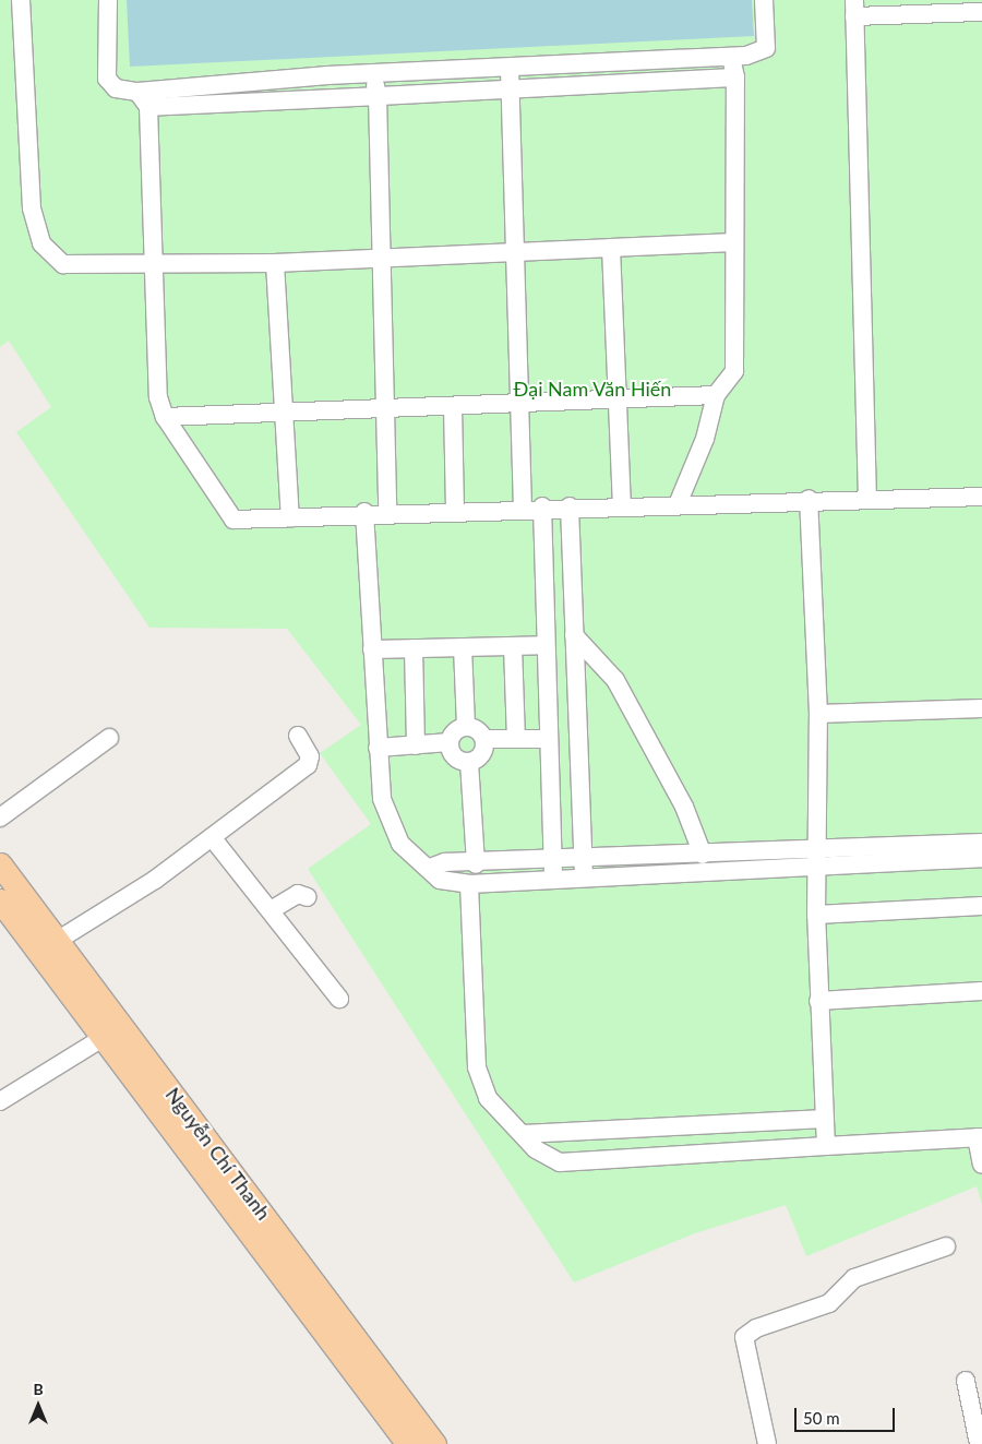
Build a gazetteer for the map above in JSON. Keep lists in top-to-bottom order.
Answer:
{
  "streets": {
    "main road": ["Nguyễn Chí Thanh"]
  },
  "parks": ["Đại Nam Văn Hiến"],
  "scale_bar": "50 m",
  "north": "top"
}
